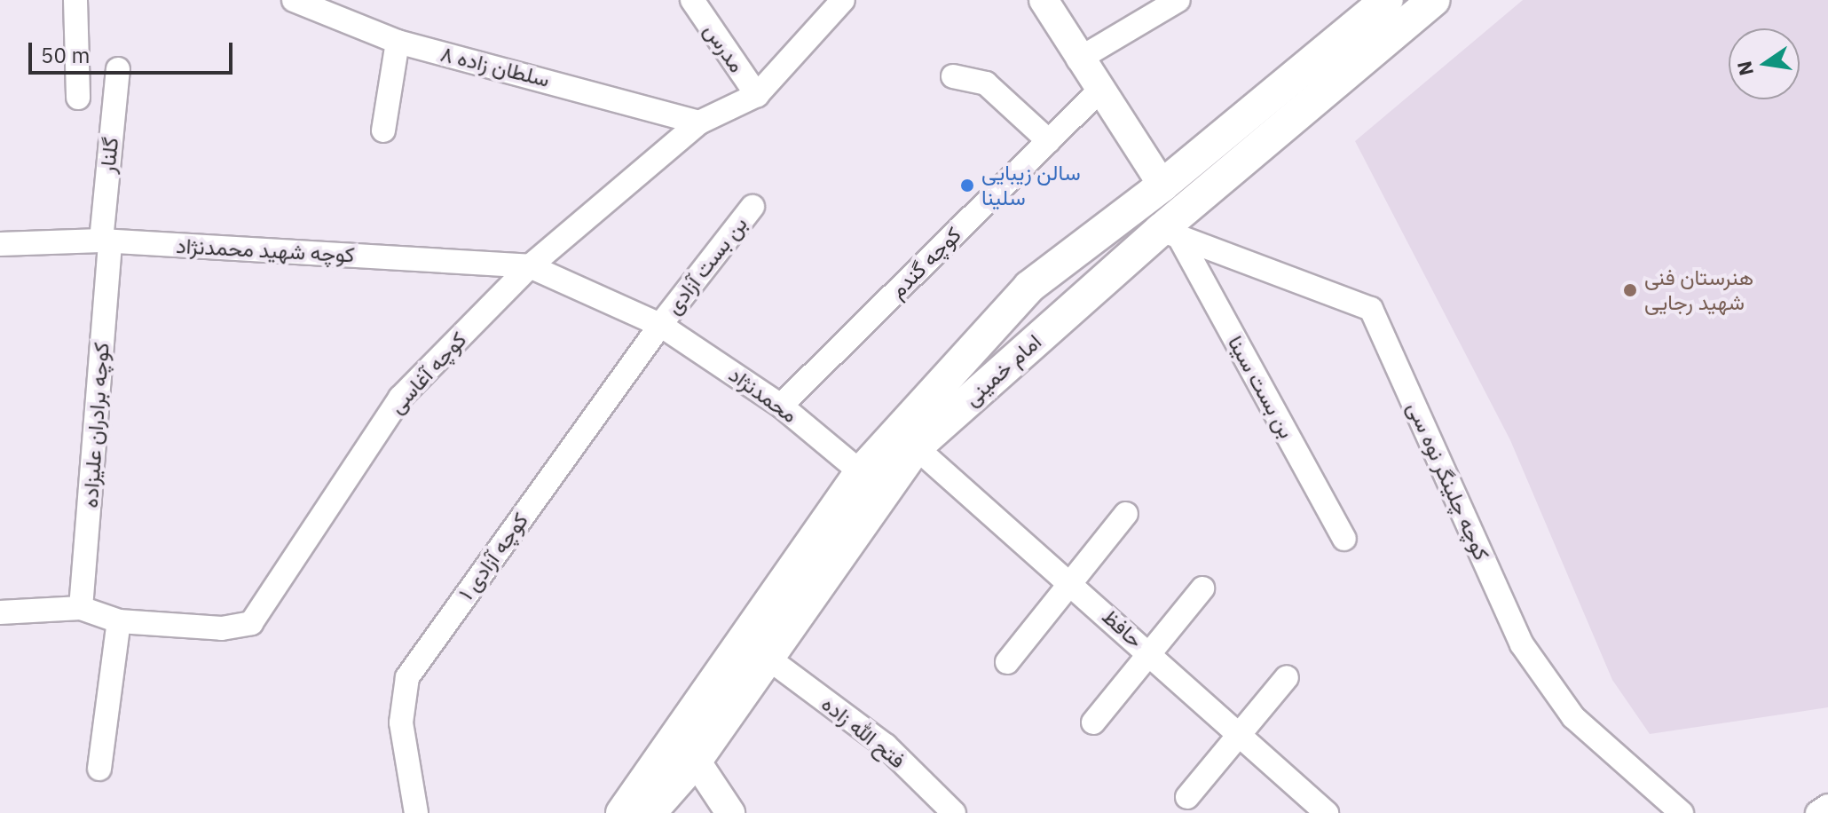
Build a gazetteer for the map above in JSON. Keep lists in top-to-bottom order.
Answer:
{
  "streets": {
    "main road": ["امام خمینی"],
    "street": [
      "مدرس",
      "سلطان زاده ۸",
      "گلنار",
      "کوچه شهید محمدنژاد",
      "کوچه گندم",
      "بن بست آزادی",
      "کوچه آغاسی",
      "بن بست سینا",
      "محمدنژاد",
      "کوچه برادران علیزاده",
      "کوچه چلینگر نوه سی",
      "کوچه آزادی ۱",
      "حافظ",
      "فتح الله زاده"
    ]
  },
  "crossings": [
    ["مدرس", "کوچه آغاسی"],
    ["سلطان زاده ۸", "کوچه آغاسی"],
    ["گلنار", "کوچه شهید محمدنژاد"],
    ["گلنار", "کوچه برادران علیزاده"],
    ["کوچه شهید محمدنژاد", "کوچه آغاسی"],
    ["کوچه شهید محمدنژاد", "محمدنژاد"],
    ["کوچه شهید محمدنژاد", "کوچه برادران علیزاده"],
    ["کوچه گندم", "محمدنژاد"],
    ["بن بست آزادی", "محمدنژاد"],
    ["بن بست آزادی", "کوچه آزادی ۱"],
    ["امام خمینی", "بن بست سینا"],
    ["امام خمینی", "محمدنژاد"],
    ["امام خمینی", "کوچه چلینگر نوه سی"],
    ["امام خمینی", "حافظ"],
    ["امام خمینی", "فتح الله زاده"],
    ["کوچه آغاسی", "محمدنژاد"],
    ["کوچه آغاسی", "کوچه برادران علیزاده"],
    ["بن بست سینا", "کوچه چلینگر نوه سی"],
    ["محمدنژاد", "کوچه آزادی ۱"]
  ],
  "places": ["سالن زیبایی سلینا", "هنرستان فنی شهید رجایی"],
  "scale_bar": "50 m",
  "north": "left"
}
